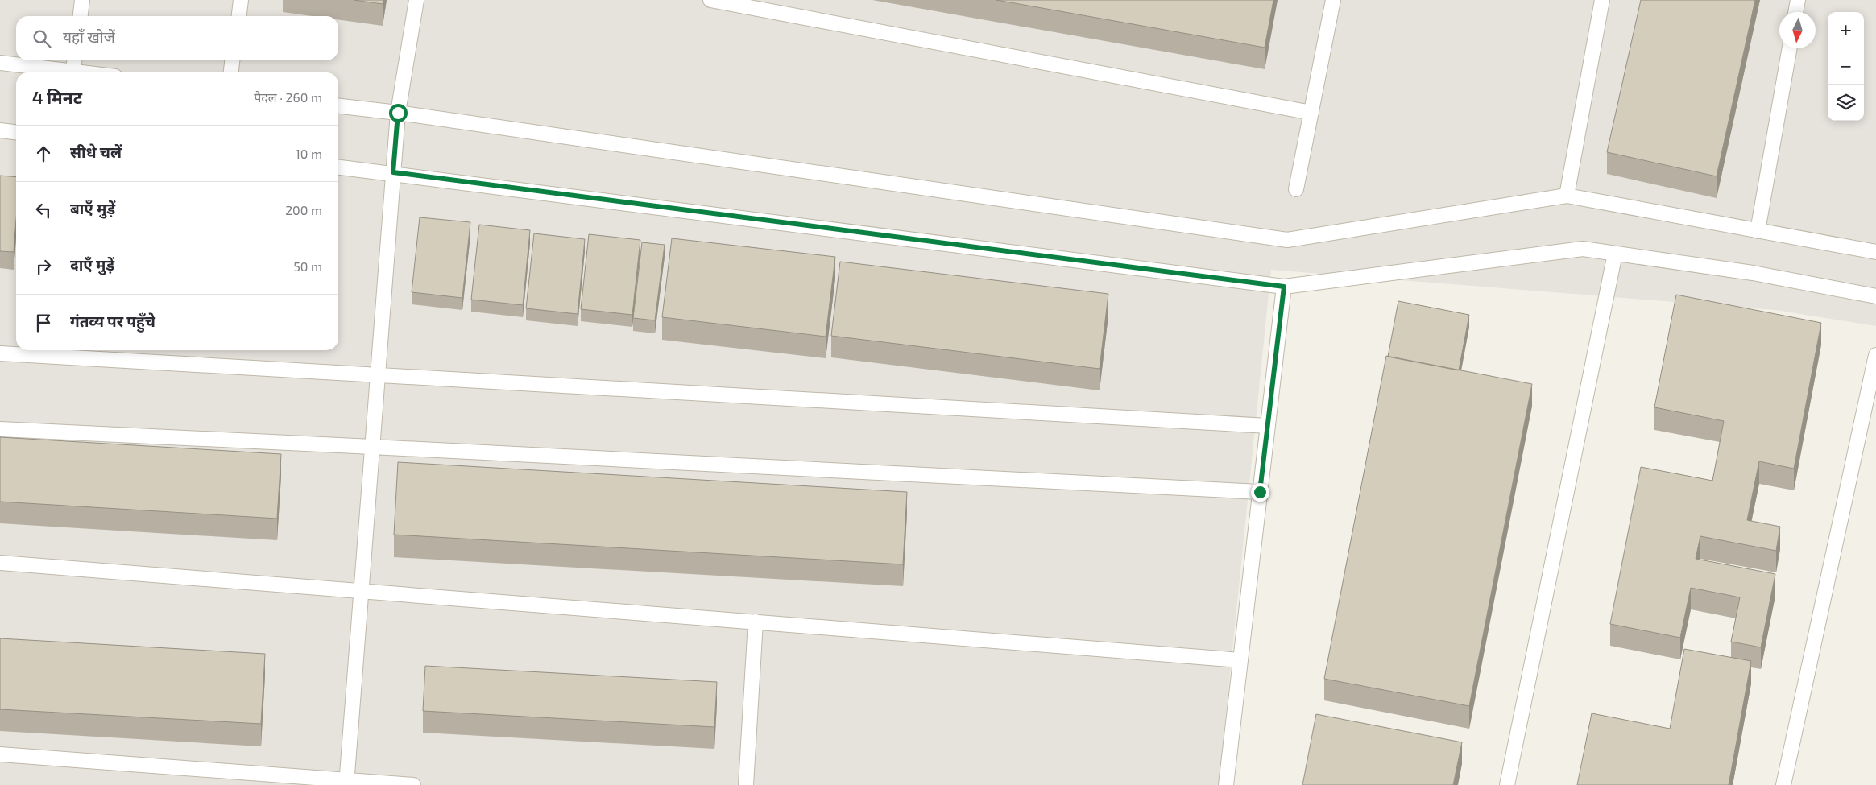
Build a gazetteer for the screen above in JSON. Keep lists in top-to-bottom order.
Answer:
{
  "north": "bottom",
  "page": {
    "map_buttons": ["+", "−"],
    "search": "यहाँ खोजें",
    "heading": ["4 मिनट", "पैदल · 260 m"],
    "list": [
      ["सीधे चलें", "10 m"],
      ["बाएँ मुड़ें", "200 m"],
      ["दाएँ मुड़ें", "50 m"],
      "गंतव्य पर पहुँचे"
    ]
  }
}
